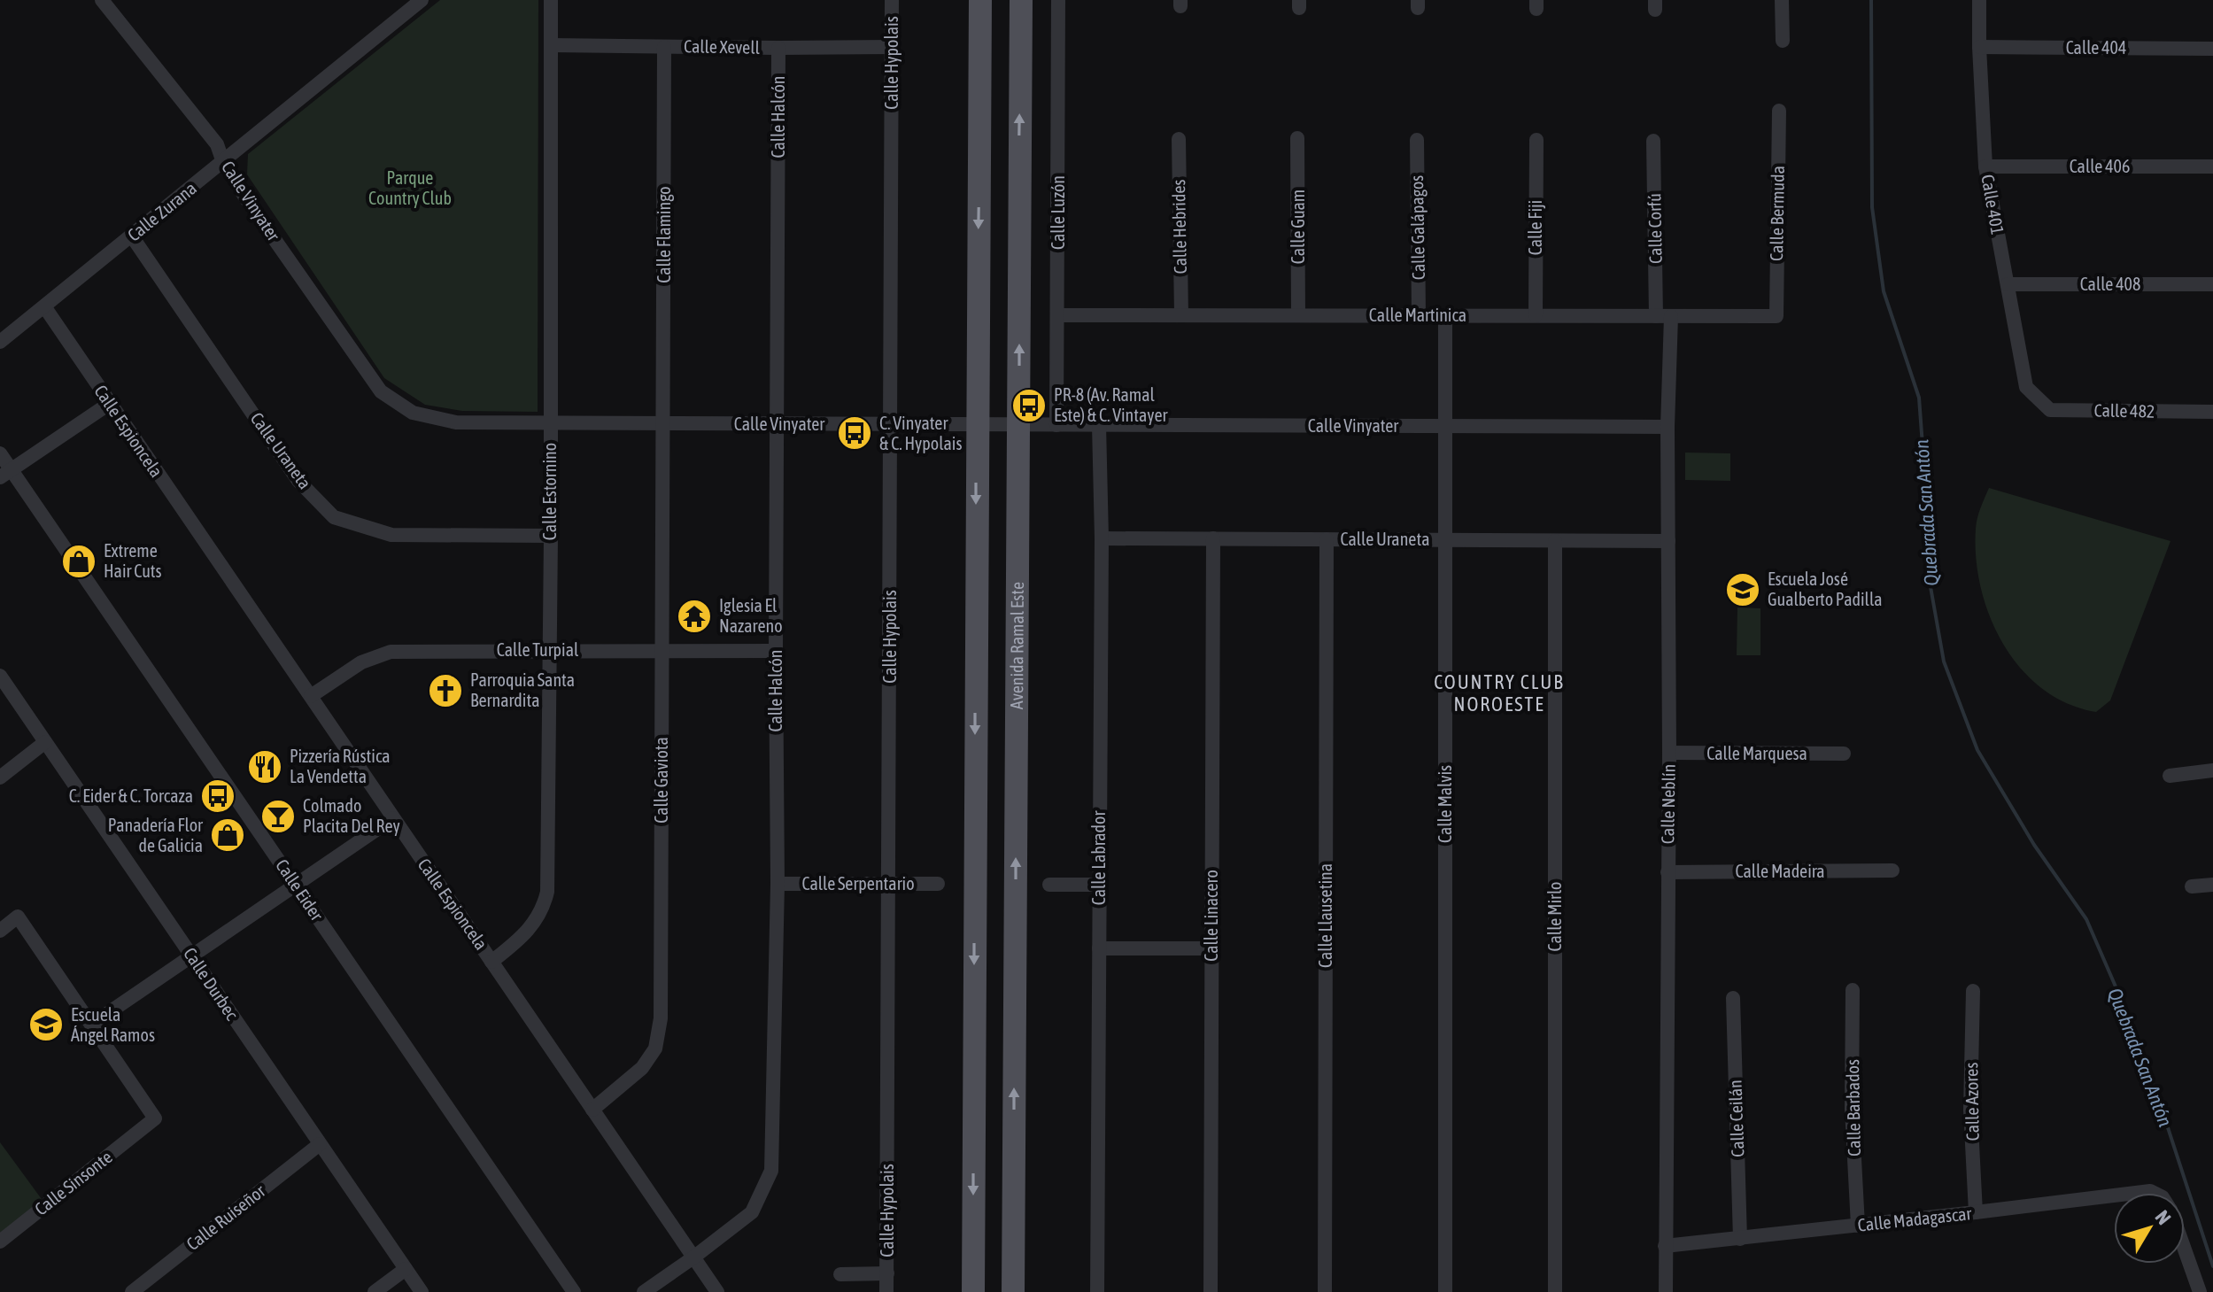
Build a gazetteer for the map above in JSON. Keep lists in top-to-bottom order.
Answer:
{
  "streets": {
    "main road": ["Avenida Ramal Este"],
    "street": [
      "Calle Xevell",
      "Calle 404",
      "Calle Hypolais",
      "Calle Halcón",
      "Calle 406",
      "Calle Vinyater",
      "Calle 401",
      "Calle Zurana",
      "Calle Luzón",
      "Calle Bermuda",
      "Calle Hebrides",
      "Calle Guam",
      "Calle Galápagos",
      "Calle Fiji",
      "Calle Corfú",
      "Calle Flamingo",
      "Calle 408",
      "Calle Martinica",
      "Calle 482",
      "Calle Espioncela",
      "Calle Uraneta",
      "Calle Estornino",
      "Calle Turpial",
      "Calle Marquesa",
      "Calle Gaviota",
      "Calle Malvis",
      "Calle Neblín",
      "Calle Labrador",
      "Calle Madeira",
      "Calle Serpentario",
      "Calle Eider",
      "Calle Linacero",
      "Calle Llausetina",
      "Calle Mirlo",
      "Calle Durbec",
      "Calle Azores",
      "Calle Barbados",
      "Calle Ceilán",
      "Calle Sinsonte",
      "Calle Ruiseñor",
      "Calle Madagascar"
    ]
  },
  "crossings": [
    ["Calle Xevell", "Calle Hypolais"],
    ["Calle Xevell", "Calle Halcón"],
    ["Calle Xevell", "Calle Flamingo"],
    ["Calle Xevell", "Calle Estornino"],
    ["Calle 404", "Calle 401"],
    ["Calle Hypolais", "Calle Vinyater"],
    ["Calle Hypolais", "Calle Serpentario"],
    ["Calle Halcón", "Calle Vinyater"],
    ["Calle Halcón", "Calle Espioncela"],
    ["Calle Halcón", "Calle Turpial"],
    ["Calle Halcón", "Calle Serpentario"],
    ["Calle 406", "Calle 401"],
    ["Calle Vinyater", "Calle Zurana"],
    ["Calle Vinyater", "Calle Luzón"],
    ["Calle Vinyater", "Calle Flamingo"],
    ["Calle Vinyater", "Calle Estornino"],
    ["Calle Vinyater", "Avenida Ramal Este"],
    ["Calle Vinyater", "Calle Gaviota"],
    ["Calle Vinyater", "Calle Malvis"],
    ["Calle Vinyater", "Calle Neblín"],
    ["Calle Vinyater", "Calle Labrador"],
    ["Calle 401", "Calle 408"],
    ["Calle 401", "Calle 482"],
    ["Calle Zurana", "Calle Espioncela"],
    ["Calle Zurana", "Calle Uraneta"],
    ["Calle Luzón", "Calle Martinica"],
    ["Calle Bermuda", "Calle Martinica"],
    ["Calle Hebrides", "Calle Martinica"],
    ["Calle Guam", "Calle Martinica"],
    ["Calle Galápagos", "Calle Martinica"],
    ["Calle Fiji", "Calle Martinica"],
    ["Calle Corfú", "Calle Martinica"],
    ["Calle Corfú", "Calle Neblín"],
    ["Calle Flamingo", "Calle Gaviota"],
    ["Calle Martinica", "Calle Malvis"],
    ["Calle Martinica", "Calle Neblín"],
    ["Calle Espioncela", "Calle Estornino"],
    ["Calle Espioncela", "Calle Turpial"],
    ["Calle Espioncela", "Calle Gaviota"],
    ["Calle Uraneta", "Calle Estornino"],
    ["Calle Uraneta", "Calle Malvis"],
    ["Calle Uraneta", "Calle Neblín"],
    ["Calle Uraneta", "Calle Labrador"],
    ["Calle Uraneta", "Calle Linacero"],
    ["Calle Uraneta", "Calle Llausetina"],
    ["Calle Uraneta", "Calle Mirlo"],
    ["Calle Estornino", "Calle Turpial"],
    ["Calle Turpial", "Calle Gaviota"],
    ["Calle Marquesa", "Calle Neblín"],
    ["Calle Neblín", "Calle Madeira"],
    ["Calle Neblín", "Calle Madagascar"],
    ["Calle Durbec", "Calle Ruiseñor"],
    ["Calle Azores", "Calle Madagascar"],
    ["Calle Barbados", "Calle Madagascar"],
    ["Calle Ceilán", "Calle Madagascar"]
  ],
  "districts": ["COUNTRY CLUB NOROESTE"],
  "water": ["Quebrada San Antón"],
  "parks": ["Parque Country Club"],
  "places": {
    "bus stop": ["PR-8 (Av. Ramal Este) & C. Vintayer", "C. Vinyater & C. Hypolais", "C. Eider & C. Torcaza"],
    "shop": ["Extreme Hair Cuts", "Panadería Flor de Galicia"],
    "school or university": ["Escuela José Gualberto Padilla", "Escuela Ángel Ramos"],
    "temple": ["Iglesia El Nazareno"],
    "church": ["Parroquia Santa Bernardita"],
    "restaurant": ["Pizzería Rústica La Vendetta"],
    "bar": ["Colmado Placita Del Rey"]
  },
  "north": "top right"
}
